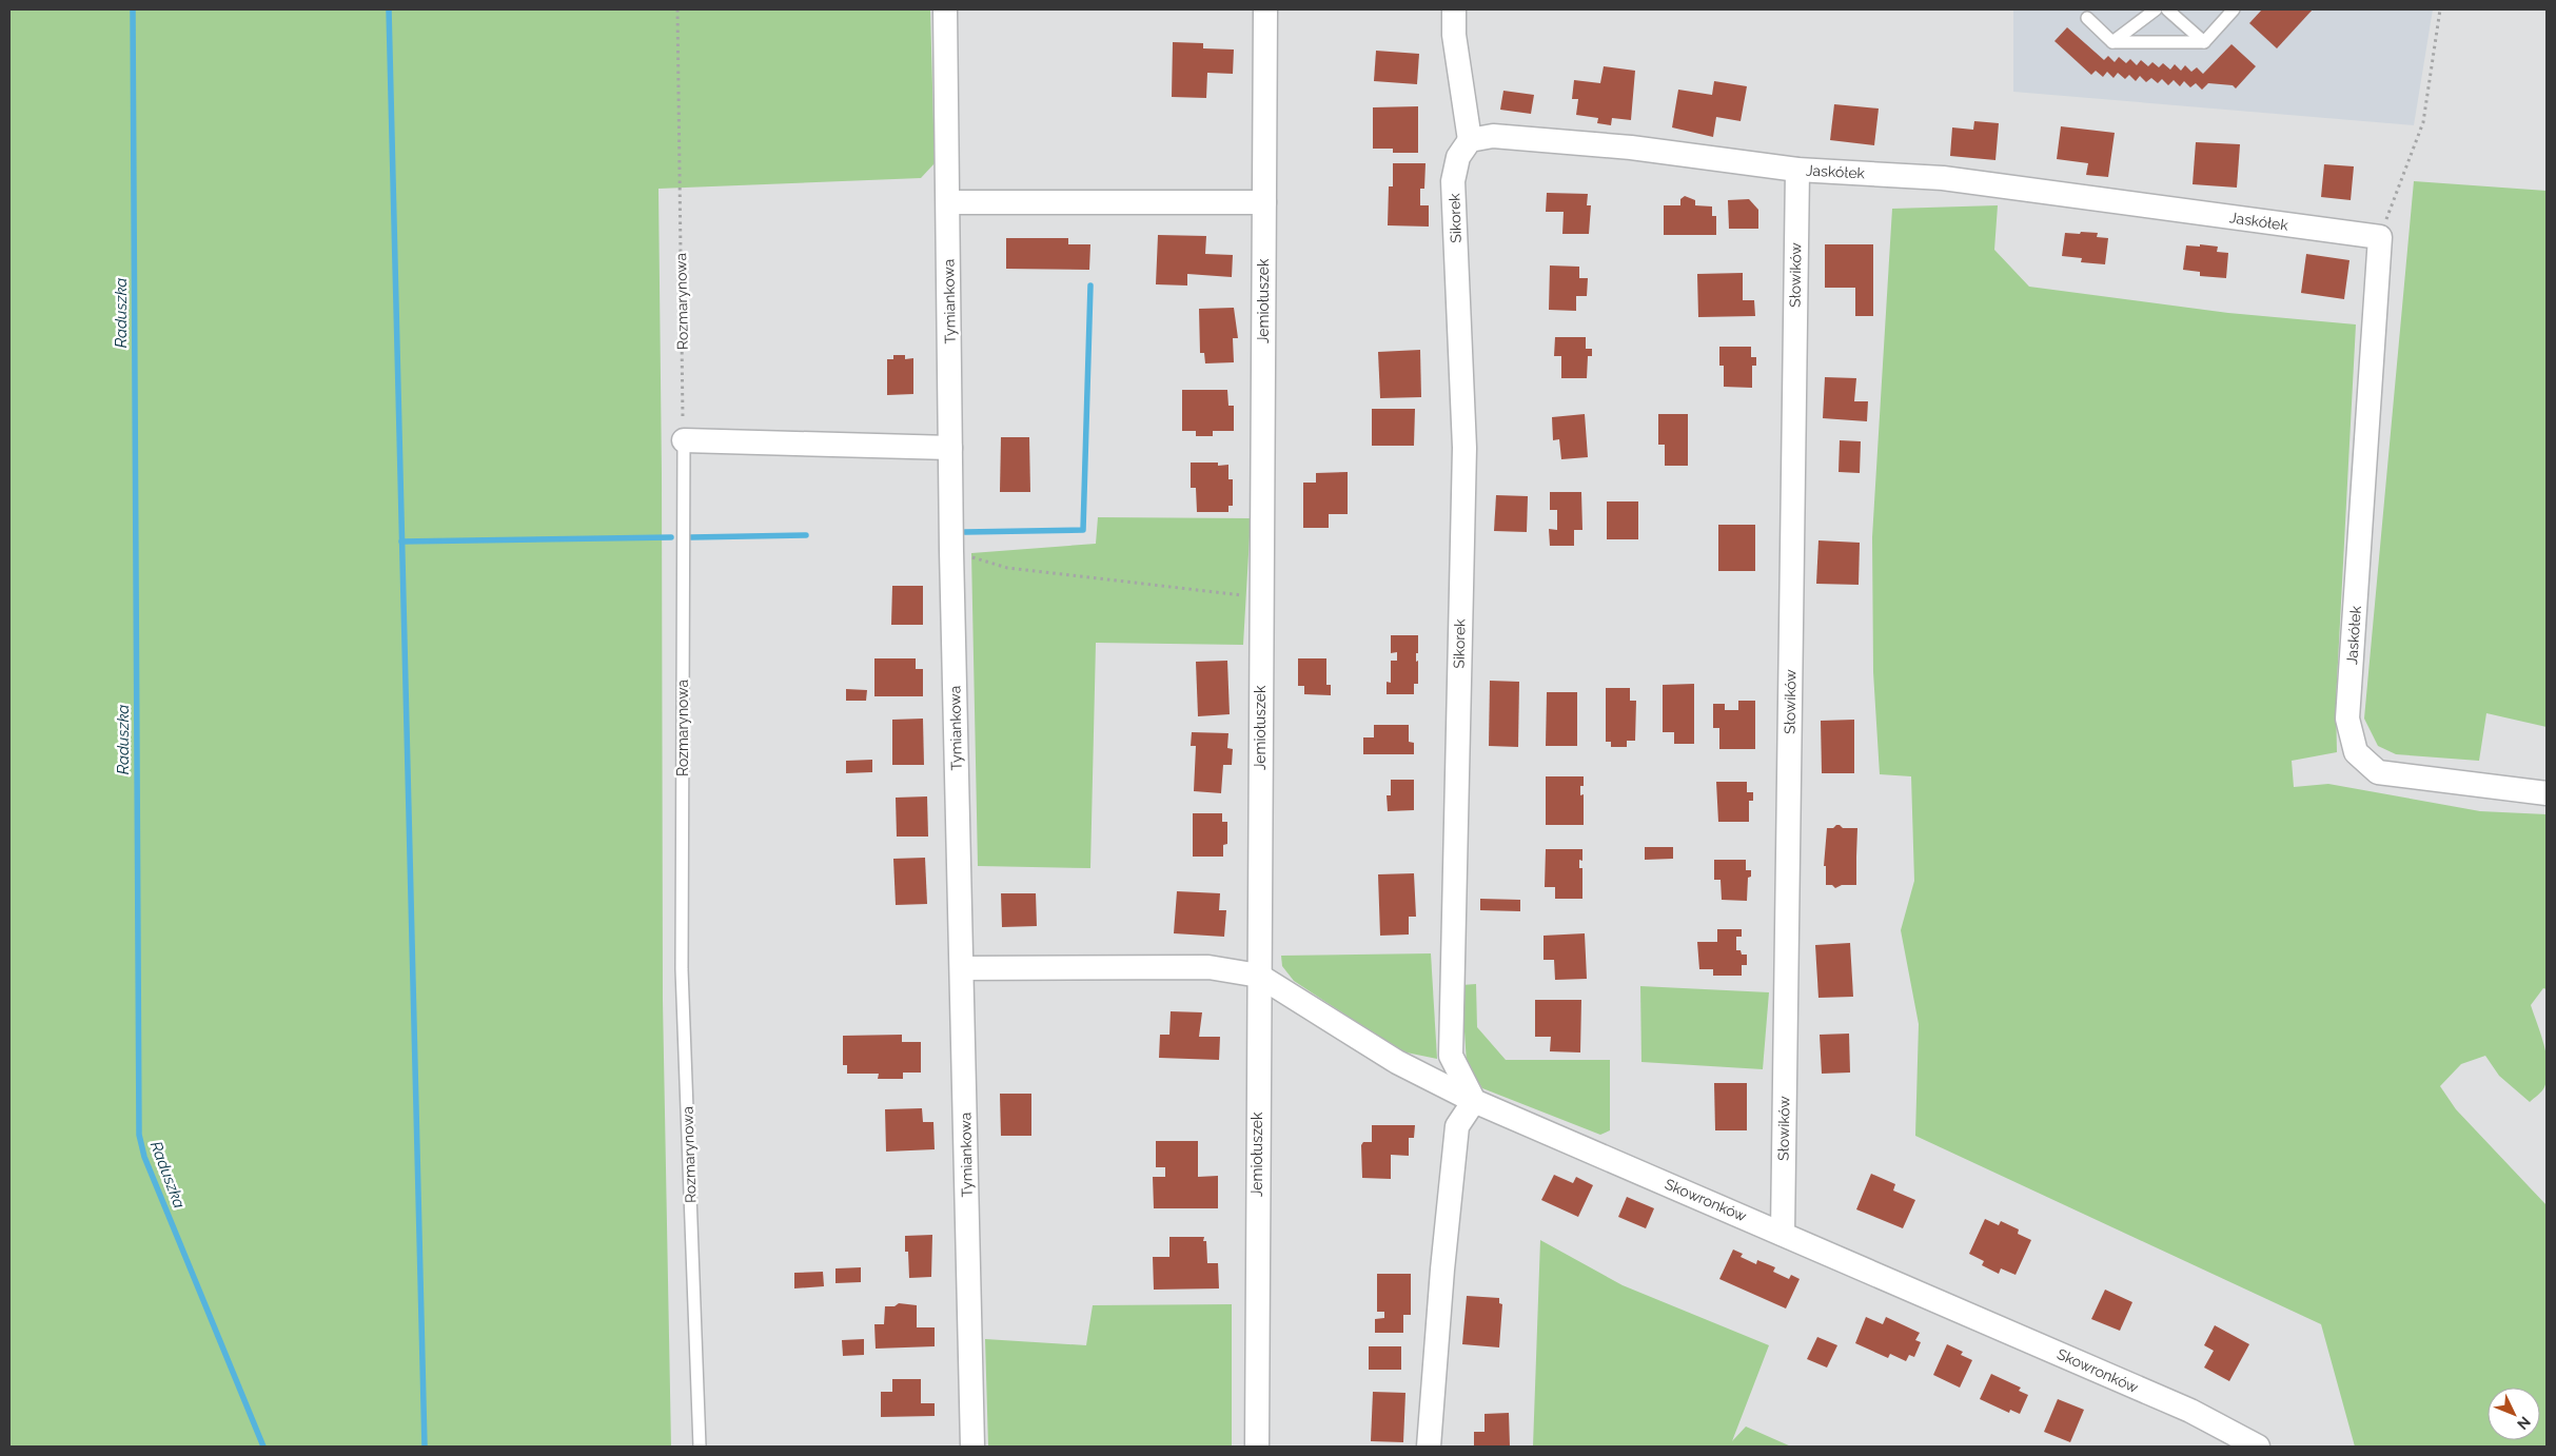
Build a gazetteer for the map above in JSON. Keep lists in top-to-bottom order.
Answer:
{
  "streets": {
    "street": [
      "Jaskółek",
      "Sikorek",
      "Słowików",
      "Tymiankowa",
      "Jemiołuszek",
      "Skowronków"
    ],
    "lane": ["Rozmarynowa"]
  },
  "crossings": [
    ["Jaskółek", "Sikorek"],
    ["Jaskółek", "Słowików"],
    ["Sikorek", "Skowronków"],
    ["Słowików", "Skowronków"],
    ["Jemiołuszek", "Skowronków"]
  ],
  "water": ["Raduszka"],
  "north": "bottom right"
}
